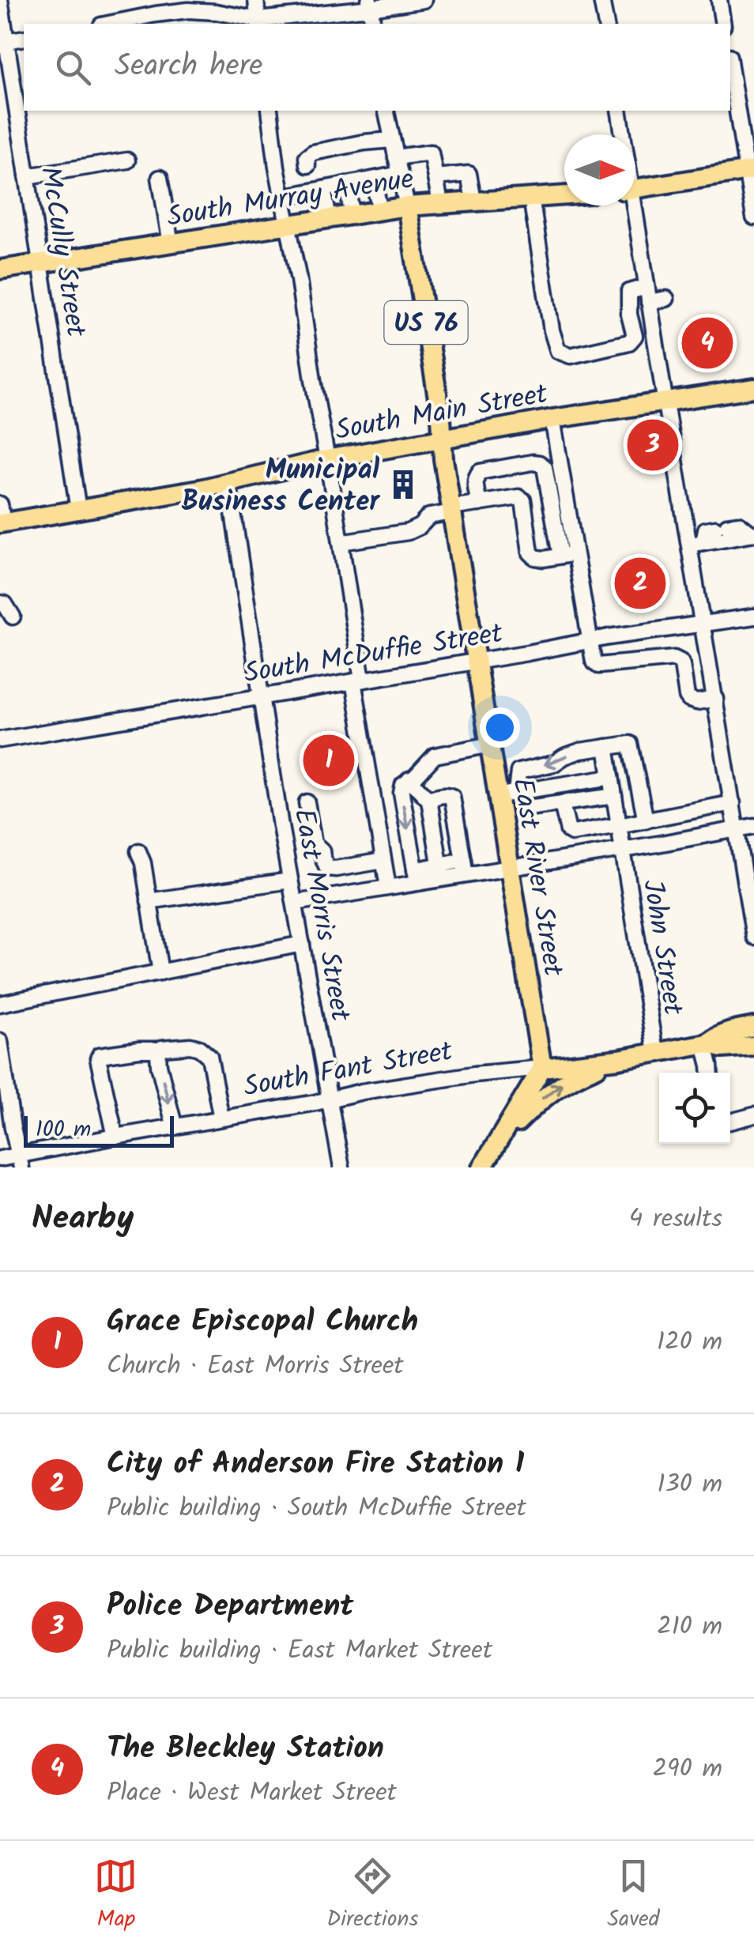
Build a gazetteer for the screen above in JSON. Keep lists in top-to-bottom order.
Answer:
{
  "streets": {
    "main road": [
      "South Murray Avenue",
      "US 76",
      "South Main Street",
      "East River Street",
      "South Fant Street"
    ],
    "street": [
      "McCully Street",
      "South McDuffie Street",
      "East Morris Street",
      "John Street"
    ]
  },
  "crossings": [
    ["South Murray Avenue", "McCully Street"],
    ["South Murray Avenue", "US 76"],
    ["McCully Street", "South Main Street"],
    ["US 76", "South Main Street"],
    ["US 76", "East River Street"],
    ["South Main Street", "East River Street"],
    ["South Main Street", "East Morris Street"],
    ["South McDuffie Street", "East River Street"],
    ["South McDuffie Street", "East Morris Street"],
    ["East River Street", "South Fant Street"],
    ["East Morris Street", "South Fant Street"],
    ["John Street", "South Fant Street"]
  ],
  "places": {
    "building": ["Municipal Business Center"]
  },
  "scale_bar": "100 m",
  "north": "right",
  "page": {
    "search": "Search here",
    "pins": [
      "4",
      "3",
      "2",
      "1"
    ],
    "scale": "100 m",
    "heading": ["Nearby", "4 results"],
    "list": [
      {
        "mark": "1",
        "name": "Grace Episcopal Church",
        "note": "Church · East Morris Street",
        "value": "120 m"
      },
      {
        "mark": "2",
        "name": "City of Anderson Fire Station 1",
        "note": "Public building · South McDuffie Street",
        "value": "130 m"
      },
      {
        "mark": "3",
        "name": "Police Department",
        "note": "Public building · East Market Street",
        "value": "210 m"
      },
      {
        "mark": "4",
        "name": "The Bleckley Station",
        "note": "Place · West Market Street",
        "value": "290 m"
      }
    ],
    "nav": ["Map", "Directions", "Saved"]
  }
}
